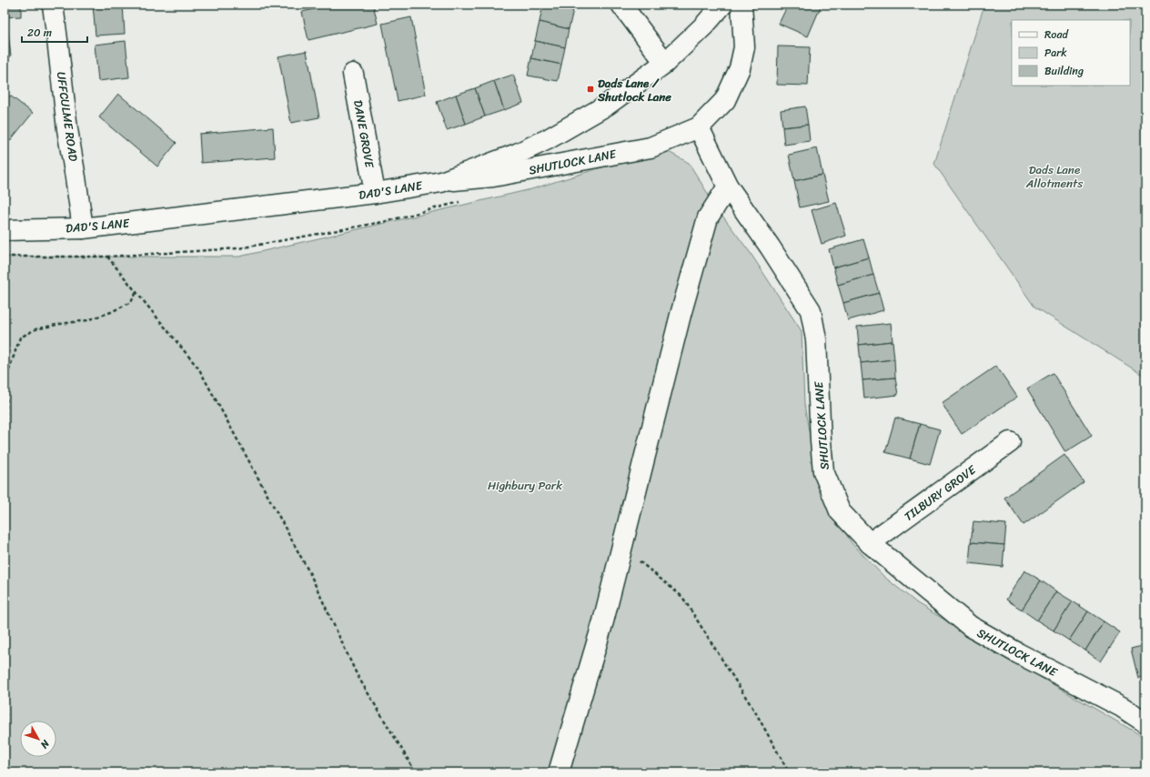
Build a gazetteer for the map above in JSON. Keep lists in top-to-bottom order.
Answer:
{
  "streets": {
    "street": [
      "UFFCULME ROAD",
      "DANE GROVE",
      "SHUTLOCK LANE",
      "DAD'S LANE",
      "TILBURY GROVE"
    ]
  },
  "crossings": [
    ["UFFCULME ROAD", "DAD'S LANE"],
    ["DANE GROVE", "DAD'S LANE"],
    ["SHUTLOCK LANE", "DAD'S LANE"],
    ["SHUTLOCK LANE", "TILBURY GROVE"]
  ],
  "parks": ["Dads Lane Allotments", "Highbury Park"],
  "places": {
    "transit": ["Dads Lane / Shutlock Lane"]
  },
  "legend": ["Road", "Park", "Building"],
  "scale_bar": "20 m",
  "north": "bottom right"
}
